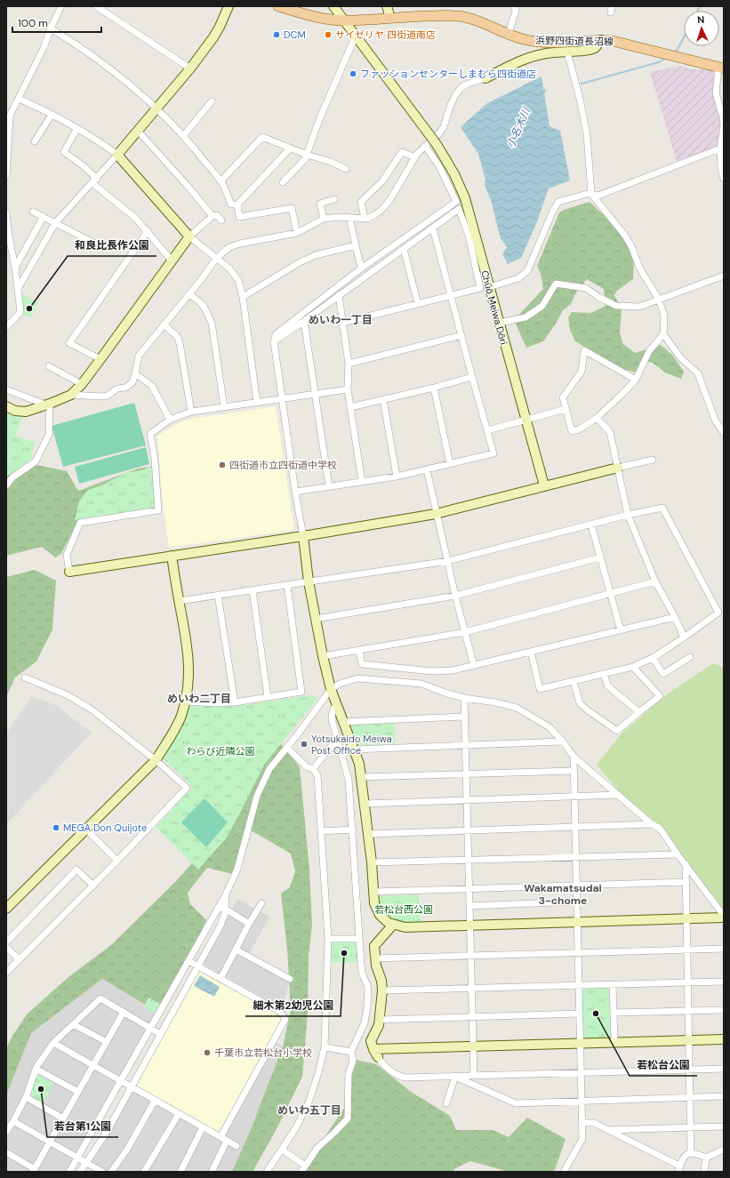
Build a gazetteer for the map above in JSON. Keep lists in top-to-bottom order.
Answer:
{
  "streets": {
    "main road": ["浜野四街道長沼線"],
    "street": ["Chūō Meiwa Dōri"]
  },
  "crossings": [
    ["浜野四街道長沼線", "Chūō Meiwa Dōri"]
  ],
  "districts": [
    "めいわ一丁目",
    "めいわ二丁目",
    "Wakamatsudai 3-chome",
    "めいわ五丁目"
  ],
  "water": ["小名木川"],
  "parks": ["わらび近隣公園", "若松台西公園"],
  "places": [
    "DCM",
    "サイゼリヤ 四街道南店",
    "ファッションセンターしまむら四街道店",
    "和良比長作公園",
    "四街道市立四街道中学校",
    "Yotsukaido Meiwa Post Office",
    "MEGA Don Quijote",
    "細木第2幼児公園",
    "若松台公園",
    "千葉市立若松台小学校",
    "若台第1公園"
  ],
  "scale_bar": "100 m",
  "north": "top"
}
